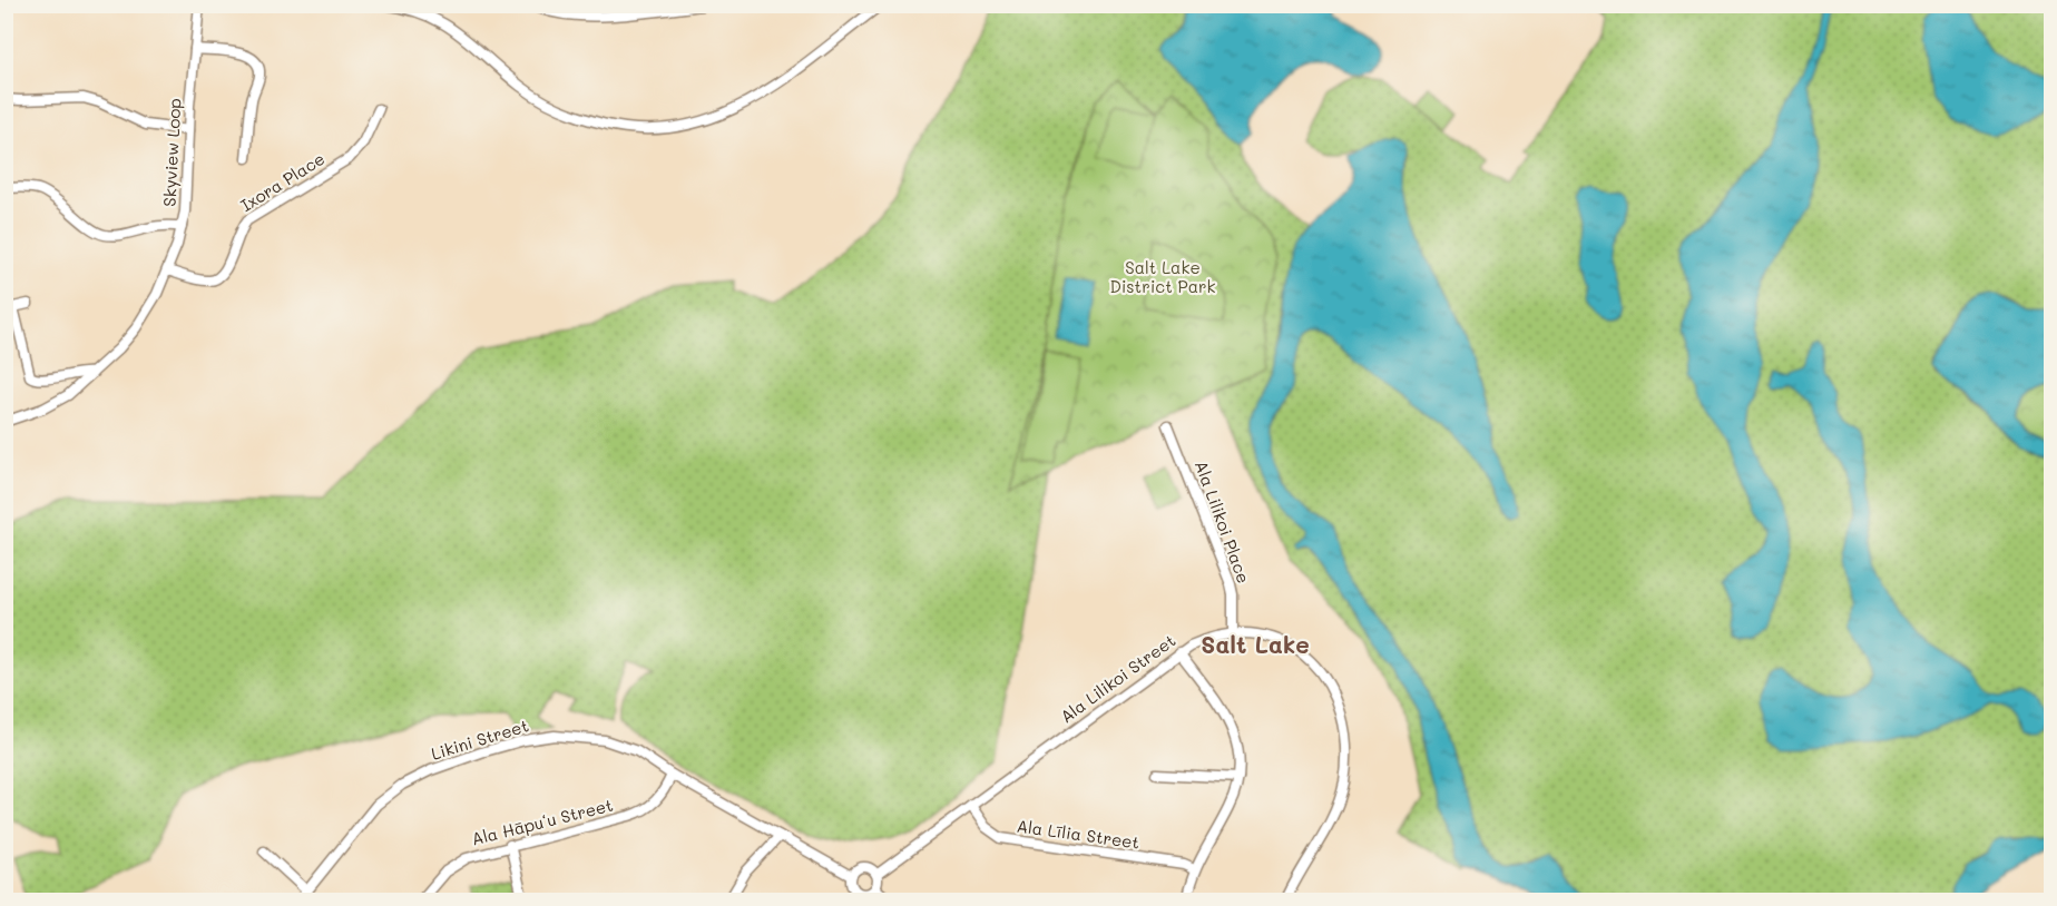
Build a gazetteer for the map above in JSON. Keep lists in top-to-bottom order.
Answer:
{
  "streets": {
    "street": [
      "Skyview Loop",
      "Ixora Place",
      "Ala Lilikoi Place",
      "Ala Lilikoi Street",
      "Likini Street",
      "Ala Hāpuʻu Street",
      "Ala Līlia Street"
    ]
  },
  "crossings": [
    ["Skyview Loop", "Ixora Place"],
    ["Ala Lilikoi Place", "Ala Lilikoi Street"],
    ["Ala Lilikoi Street", "Likini Street"],
    ["Ala Lilikoi Street", "Ala Līlia Street"],
    ["Likini Street", "Ala Hāpuʻu Street"]
  ],
  "districts": ["Salt Lake"],
  "parks": ["Salt Lake District Park"]
}
